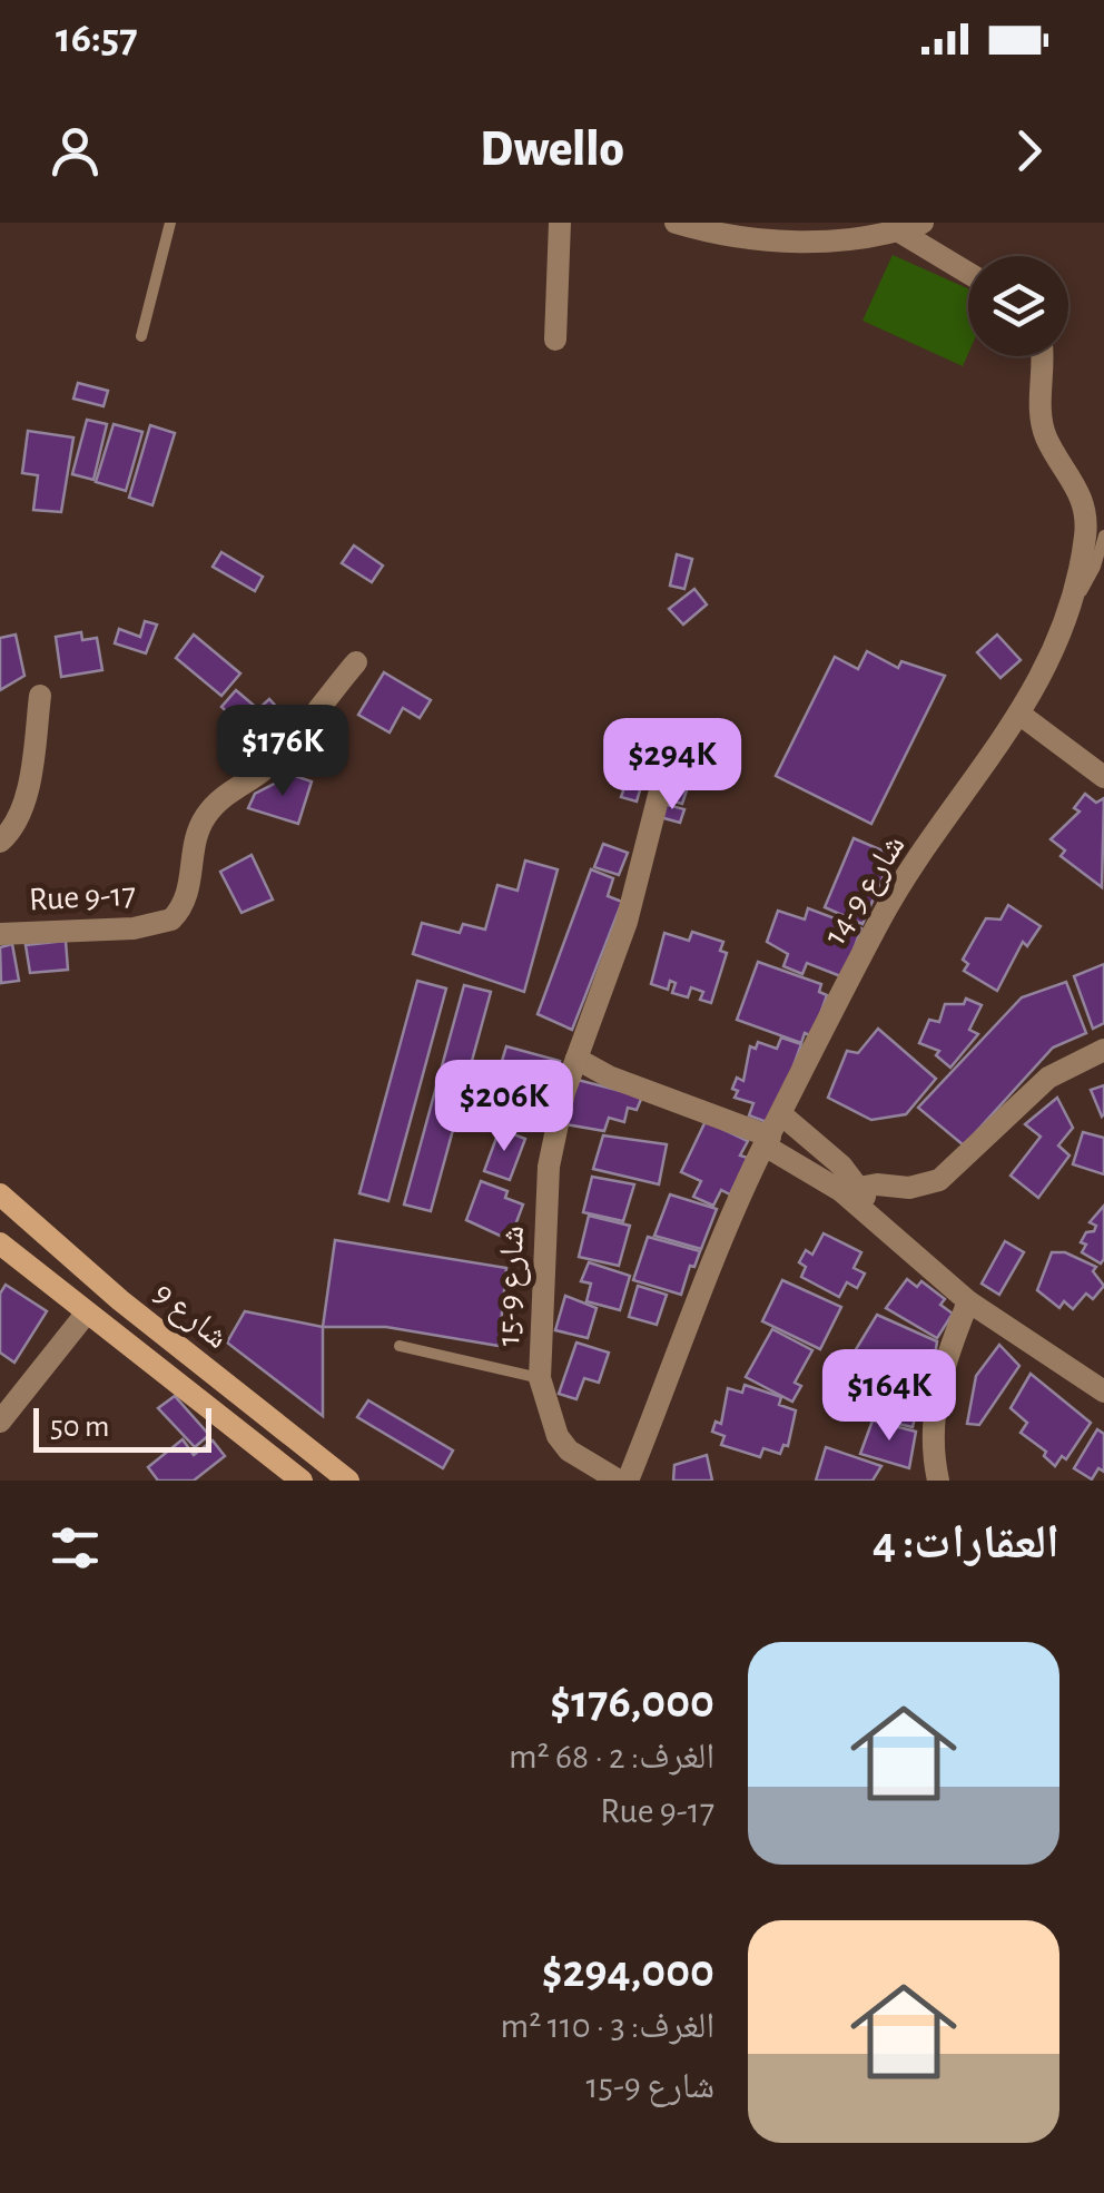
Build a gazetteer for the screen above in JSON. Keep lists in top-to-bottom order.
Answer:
{
  "streets": {
    "main road": ["شارع 9"],
    "street": ["شارع 9-14", "Rue 9-17", "شارع 9-15"]
  },
  "scale_bar": "50 m",
  "page": {
    "status": "16:57",
    "header": "Dwello",
    "price": [
      "$176K",
      "$294K",
      "$206K",
      "$164K"
    ],
    "scale": "50 m",
    "heading": "العقارات: 4",
    "list": [
      {
        "name": "$176,000",
        "note": "الغرف: 2 · 68 m² · Rue 9-17"
      },
      {
        "name": "$294,000",
        "note": "الغرف: 3 · 110 m² · شارع 9-15"
      }
    ]
  }
}
